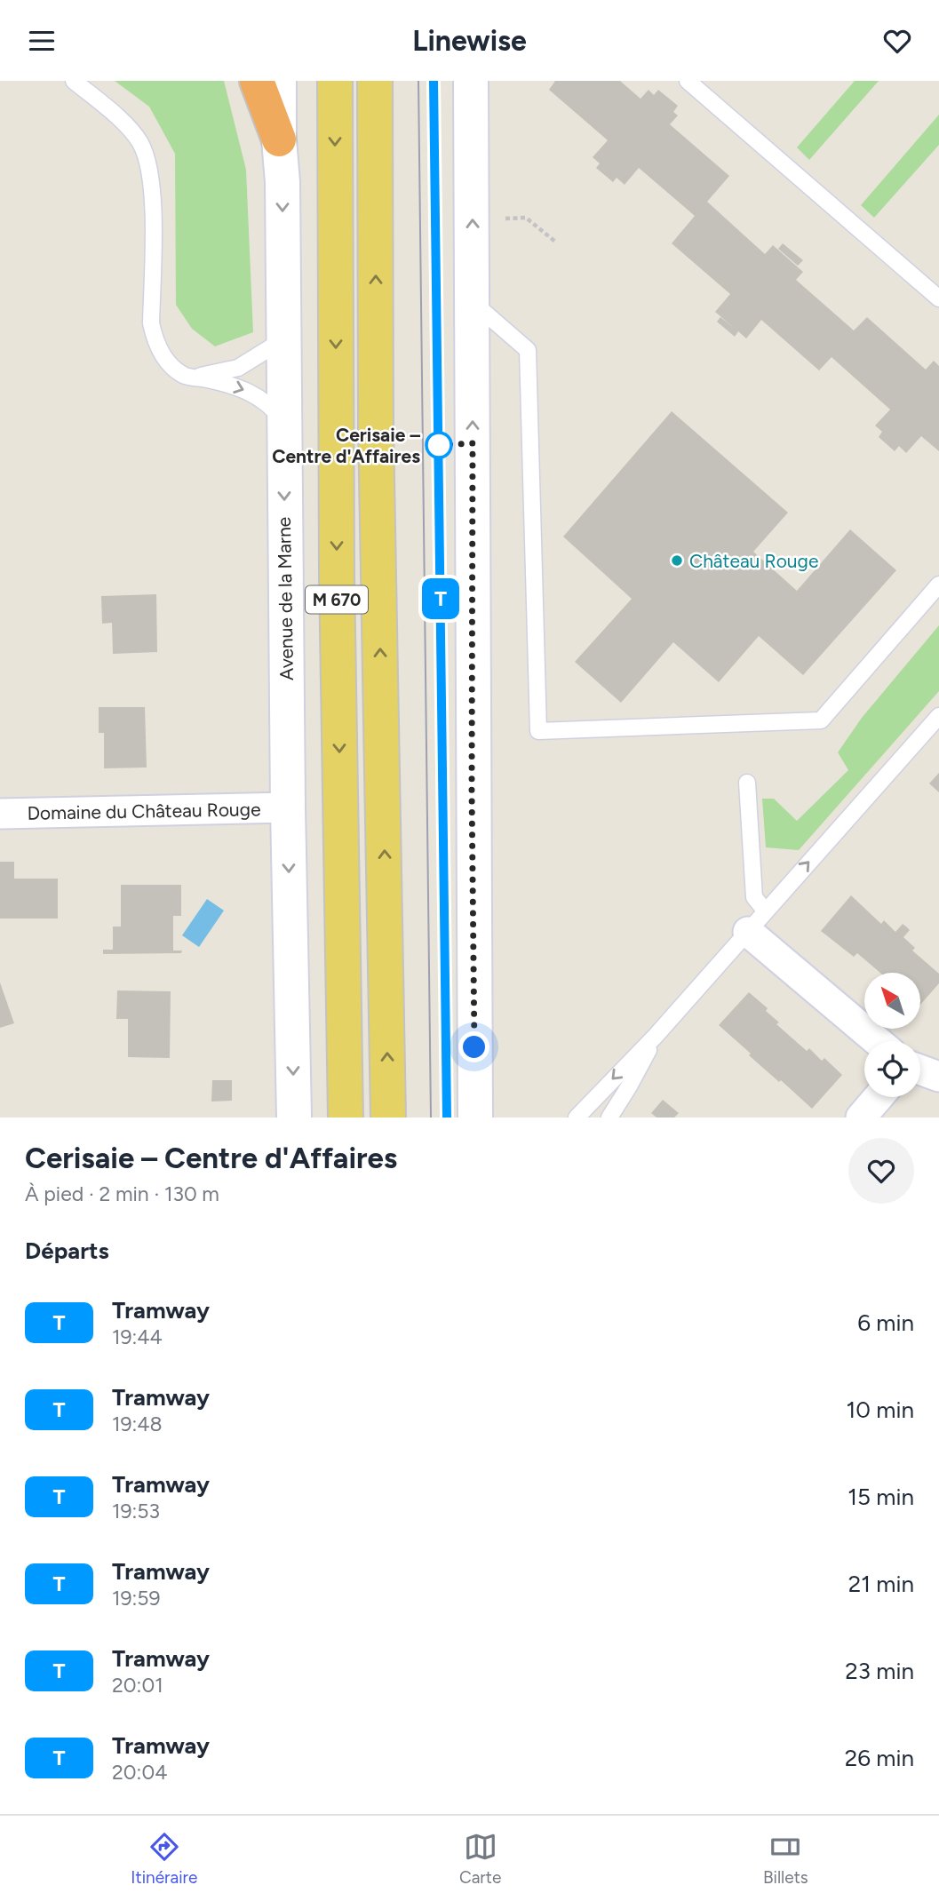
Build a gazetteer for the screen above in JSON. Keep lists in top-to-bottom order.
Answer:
{
  "streets": {
    "main road": ["M 670"],
    "street": ["Avenue de la Marne", "Domaine du Château Rouge"]
  },
  "crossings": [
    ["Avenue de la Marne", "Domaine du Château Rouge"]
  ],
  "places": ["Cerisaie – Centre d'Affaires", "Château Rouge"],
  "lines": ["tram line T"],
  "north": "top left",
  "page": {
    "header": "Linewise",
    "on_map": "T",
    "heading": [
      ["Cerisaie – Centre d'Affaires", "À pied · 2 min · 130 m"],
      "Départs"
    ],
    "list": [
      {
        "mark": "T",
        "name": "Tramway",
        "note": "19:44",
        "value": "6 min"
      },
      {
        "mark": "T",
        "name": "Tramway",
        "note": "19:48",
        "value": "10 min"
      },
      {
        "mark": "T",
        "name": "Tramway",
        "note": "19:53",
        "value": "15 min"
      },
      {
        "mark": "T",
        "name": "Tramway",
        "note": "19:59",
        "value": "21 min"
      },
      {
        "mark": "T",
        "name": "Tramway",
        "note": "20:01",
        "value": "23 min"
      },
      {
        "mark": "T",
        "name": "Tramway",
        "note": "20:04",
        "value": "26 min"
      }
    ],
    "tabs": ["Itinéraire", "Carte", "Billets"]
  }
}
